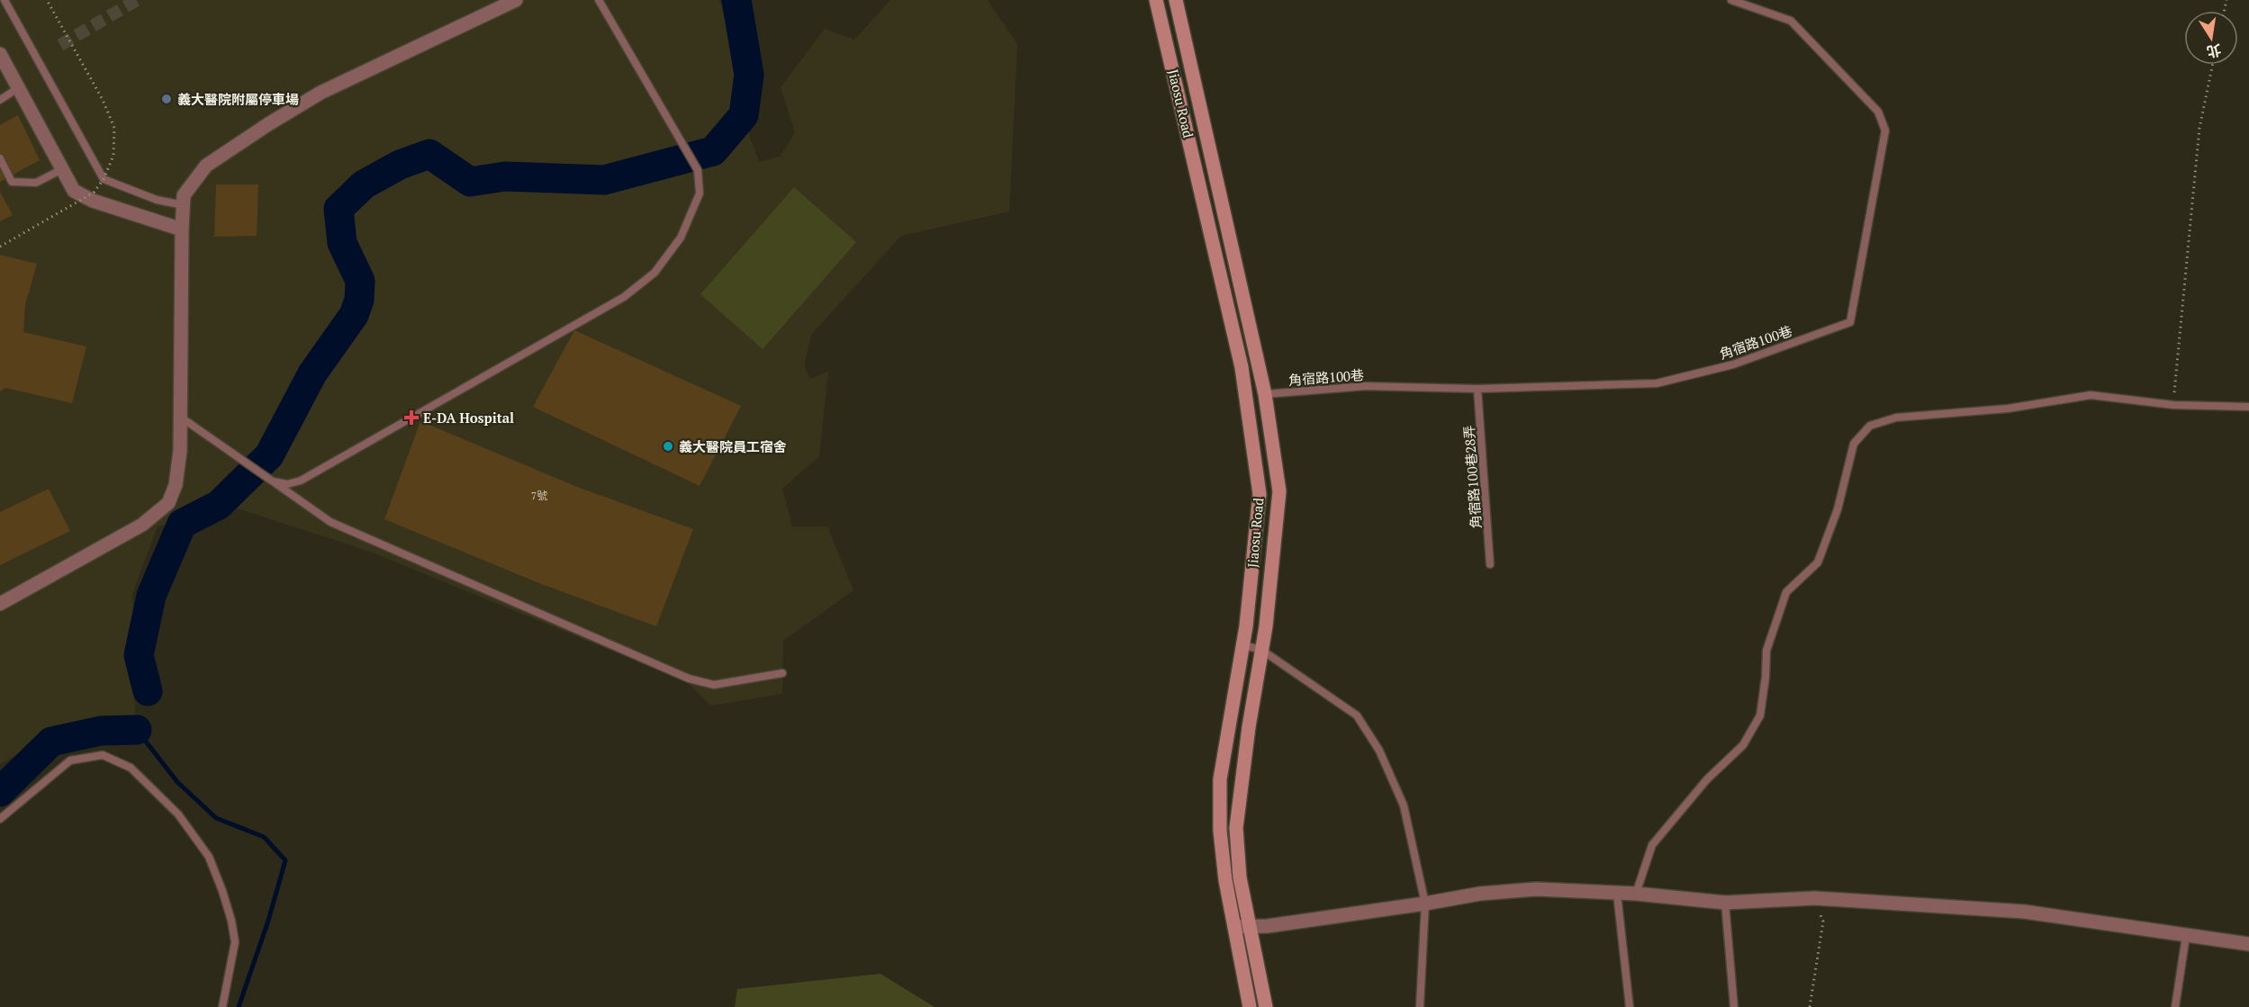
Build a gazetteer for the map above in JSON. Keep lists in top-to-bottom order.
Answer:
{
  "streets": {
    "main road": ["Jiaosu Road"],
    "lane": ["角宿路100巷", "角宿路100巷28弄"]
  },
  "crossings": [
    ["Jiaosu Road", "角宿路100巷"],
    ["角宿路100巷", "角宿路100巷28弄"]
  ],
  "places": {
    "other": ["義大醫院附屬停車場", "義大醫院員工宿舍"],
    "health": ["E-DA Hospital"]
  },
  "house_numbers": ["7號"],
  "north": "bottom"
}
